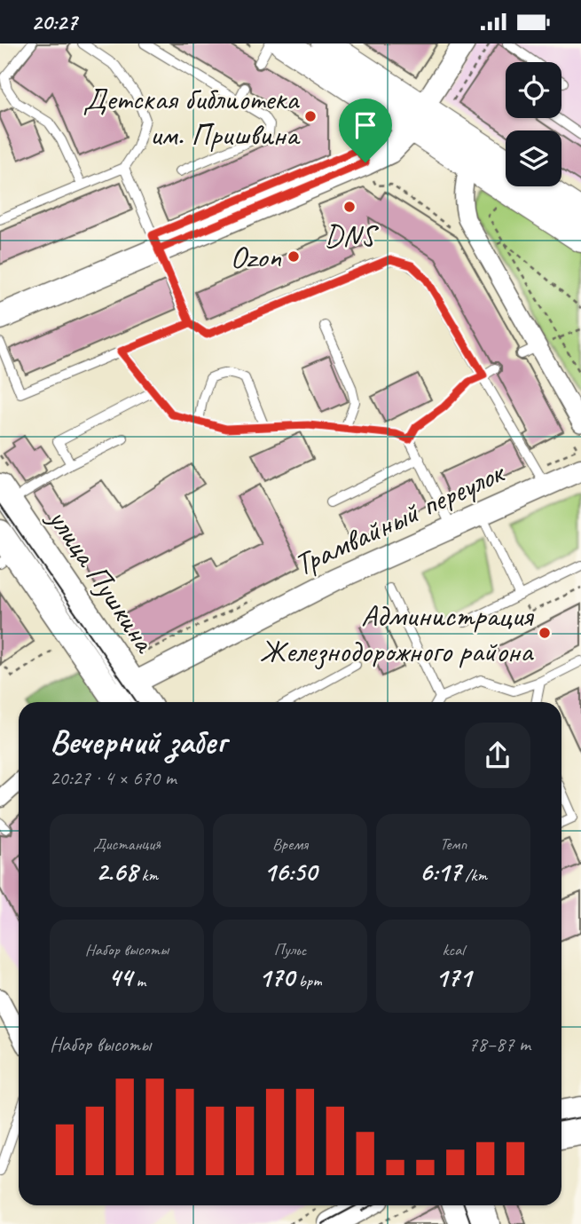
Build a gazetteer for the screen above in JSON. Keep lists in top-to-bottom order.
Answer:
{
  "streets": {
    "main road": ["улица Пушкина"],
    "street": ["Трамвайный переулок"]
  },
  "crossings": [
    ["Трамвайный переулок", "улица Пушкина"]
  ],
  "places": [
    "Детская библиотека им. Пришвина",
    "DNS",
    "Ozon",
    "Администрация Железнодорожного района"
  ],
  "page": {
    "status": "20:27",
    "heading": ["Вечерний забег", "20:27 · 4 × 670 m"],
    "stats": [
      ["Дистанция", "2.68 km"],
      ["Время", "16:50"],
      ["Темп", "6:17 /km"],
      ["Набор высоты", "44 m"],
      ["Пульс", "170 bpm"],
      ["kcal", "171"]
    ],
    "chart": ["Набор высоты", "78–87 m"]
  }
}
